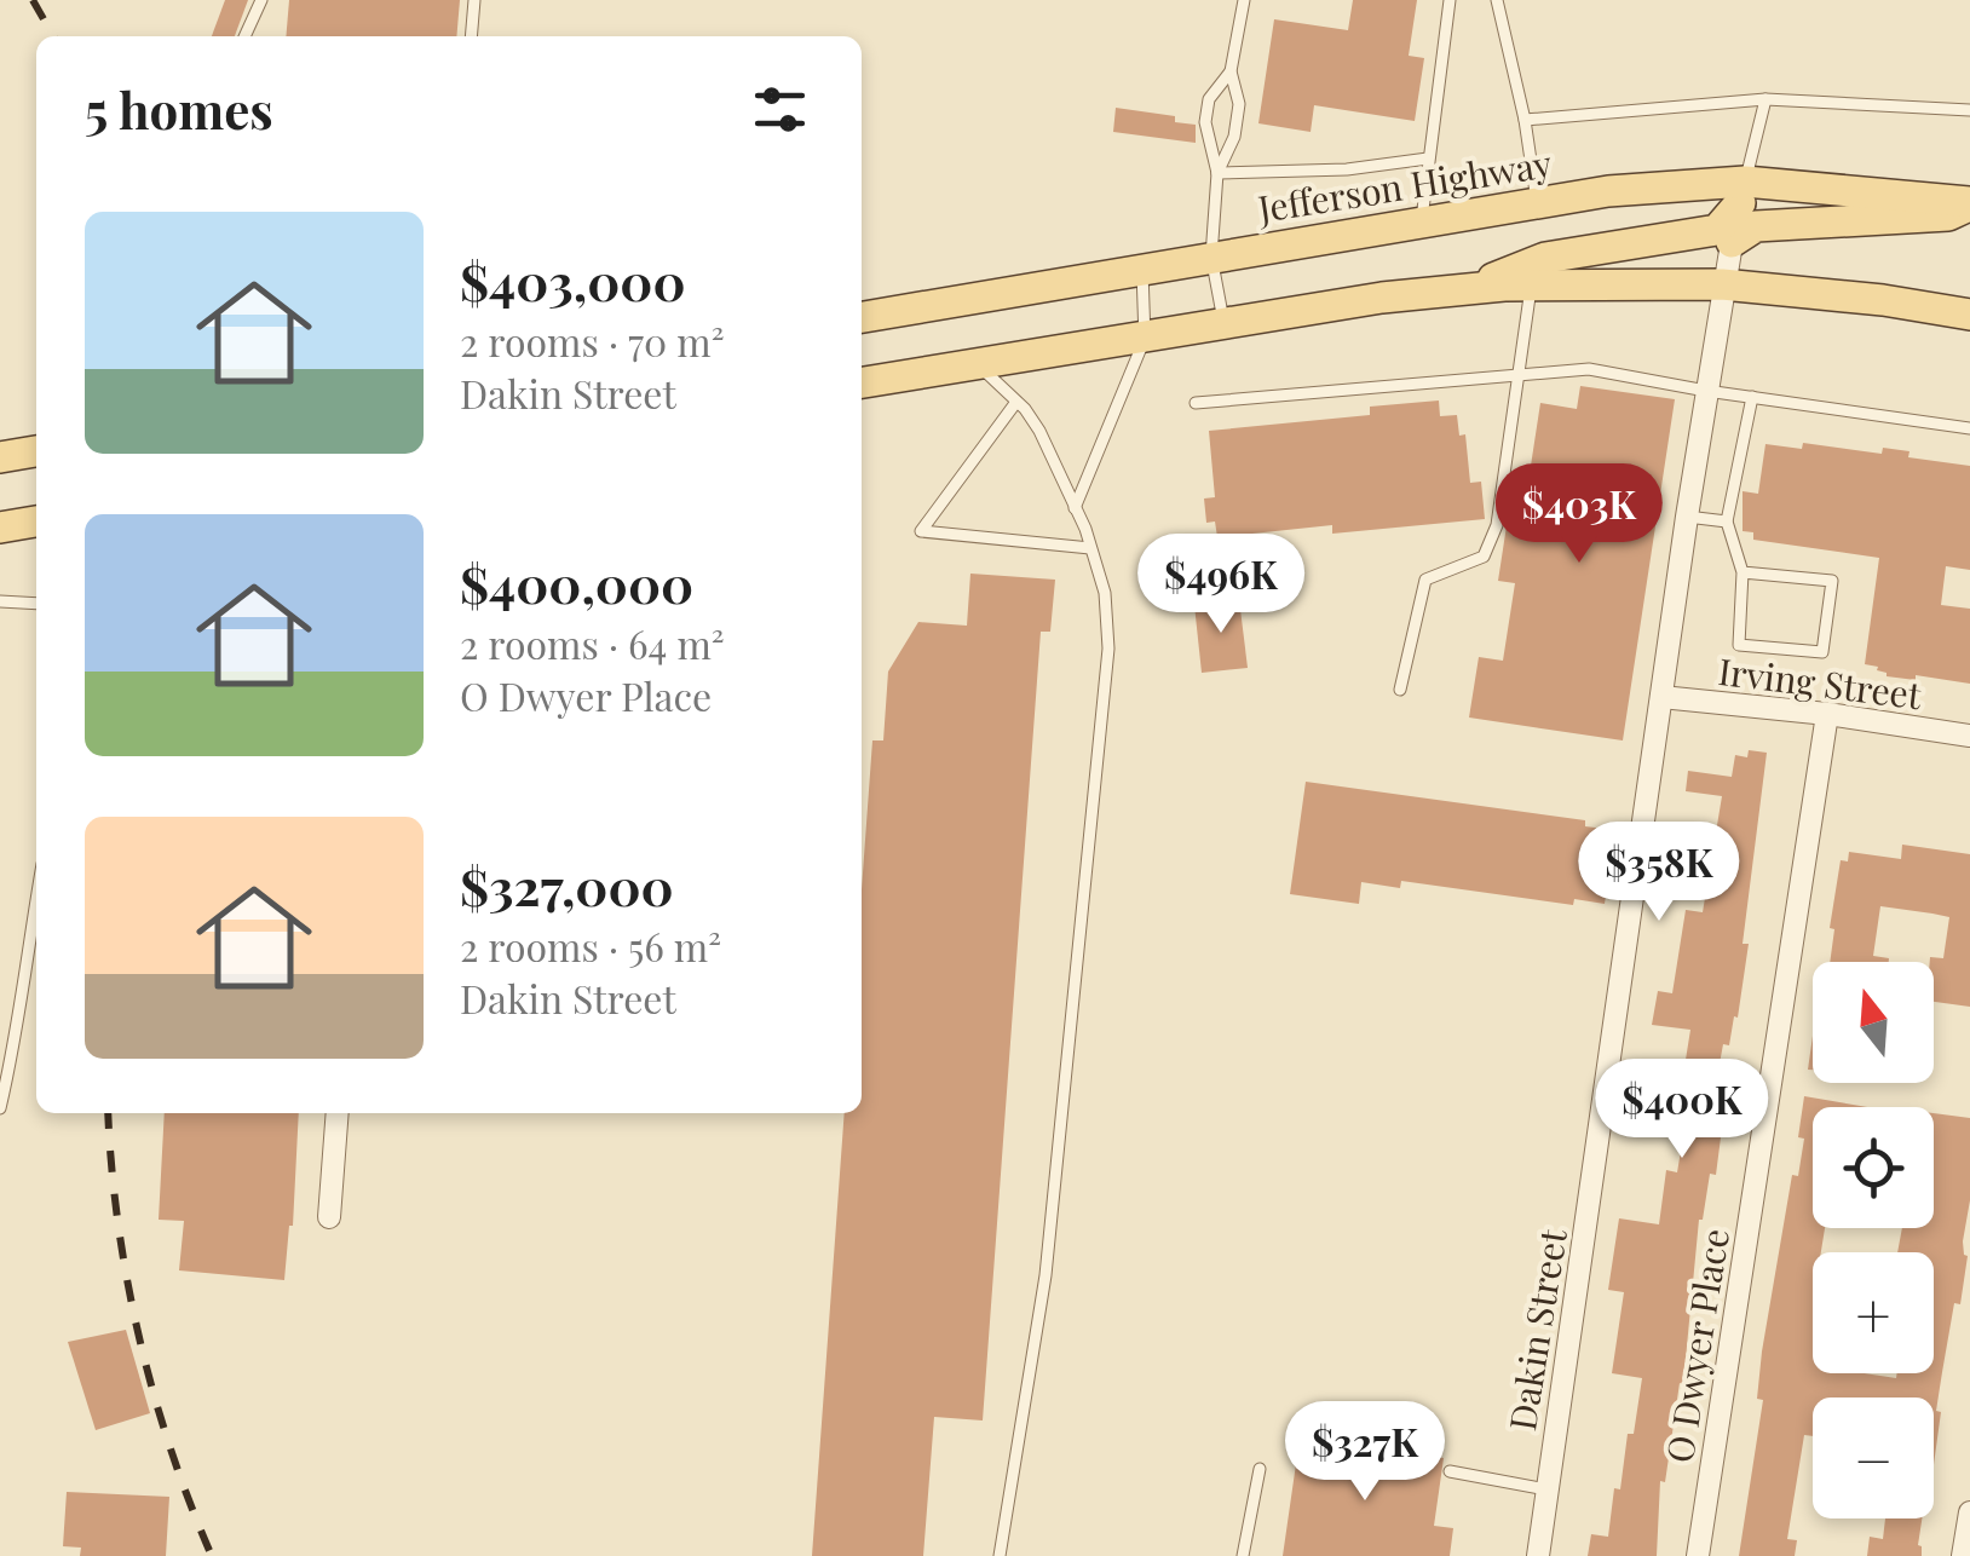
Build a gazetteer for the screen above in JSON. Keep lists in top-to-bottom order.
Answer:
{
  "streets": {
    "main road": ["Jefferson Highway"],
    "street": ["Irving Street", "Dakin Street", "O Dwyer Place"]
  },
  "crossings": [
    ["Jefferson Highway", "Dakin Street"],
    ["Irving Street", "Dakin Street"],
    ["Irving Street", "O Dwyer Place"]
  ],
  "north": "top",
  "page": {
    "heading": "5 homes",
    "list": [
      {
        "name": "$403,000",
        "note": "2 rooms · 70 m² · Dakin Street"
      },
      {
        "name": "$400,000",
        "note": "2 rooms · 64 m² · O Dwyer Place"
      },
      {
        "name": "$327,000",
        "note": "2 rooms · 56 m² · Dakin Street"
      }
    ],
    "price": [
      "$403K",
      "$496K",
      "$358K",
      "$400K",
      "$327K"
    ],
    "map_buttons": ["+", "−"]
  }
}
